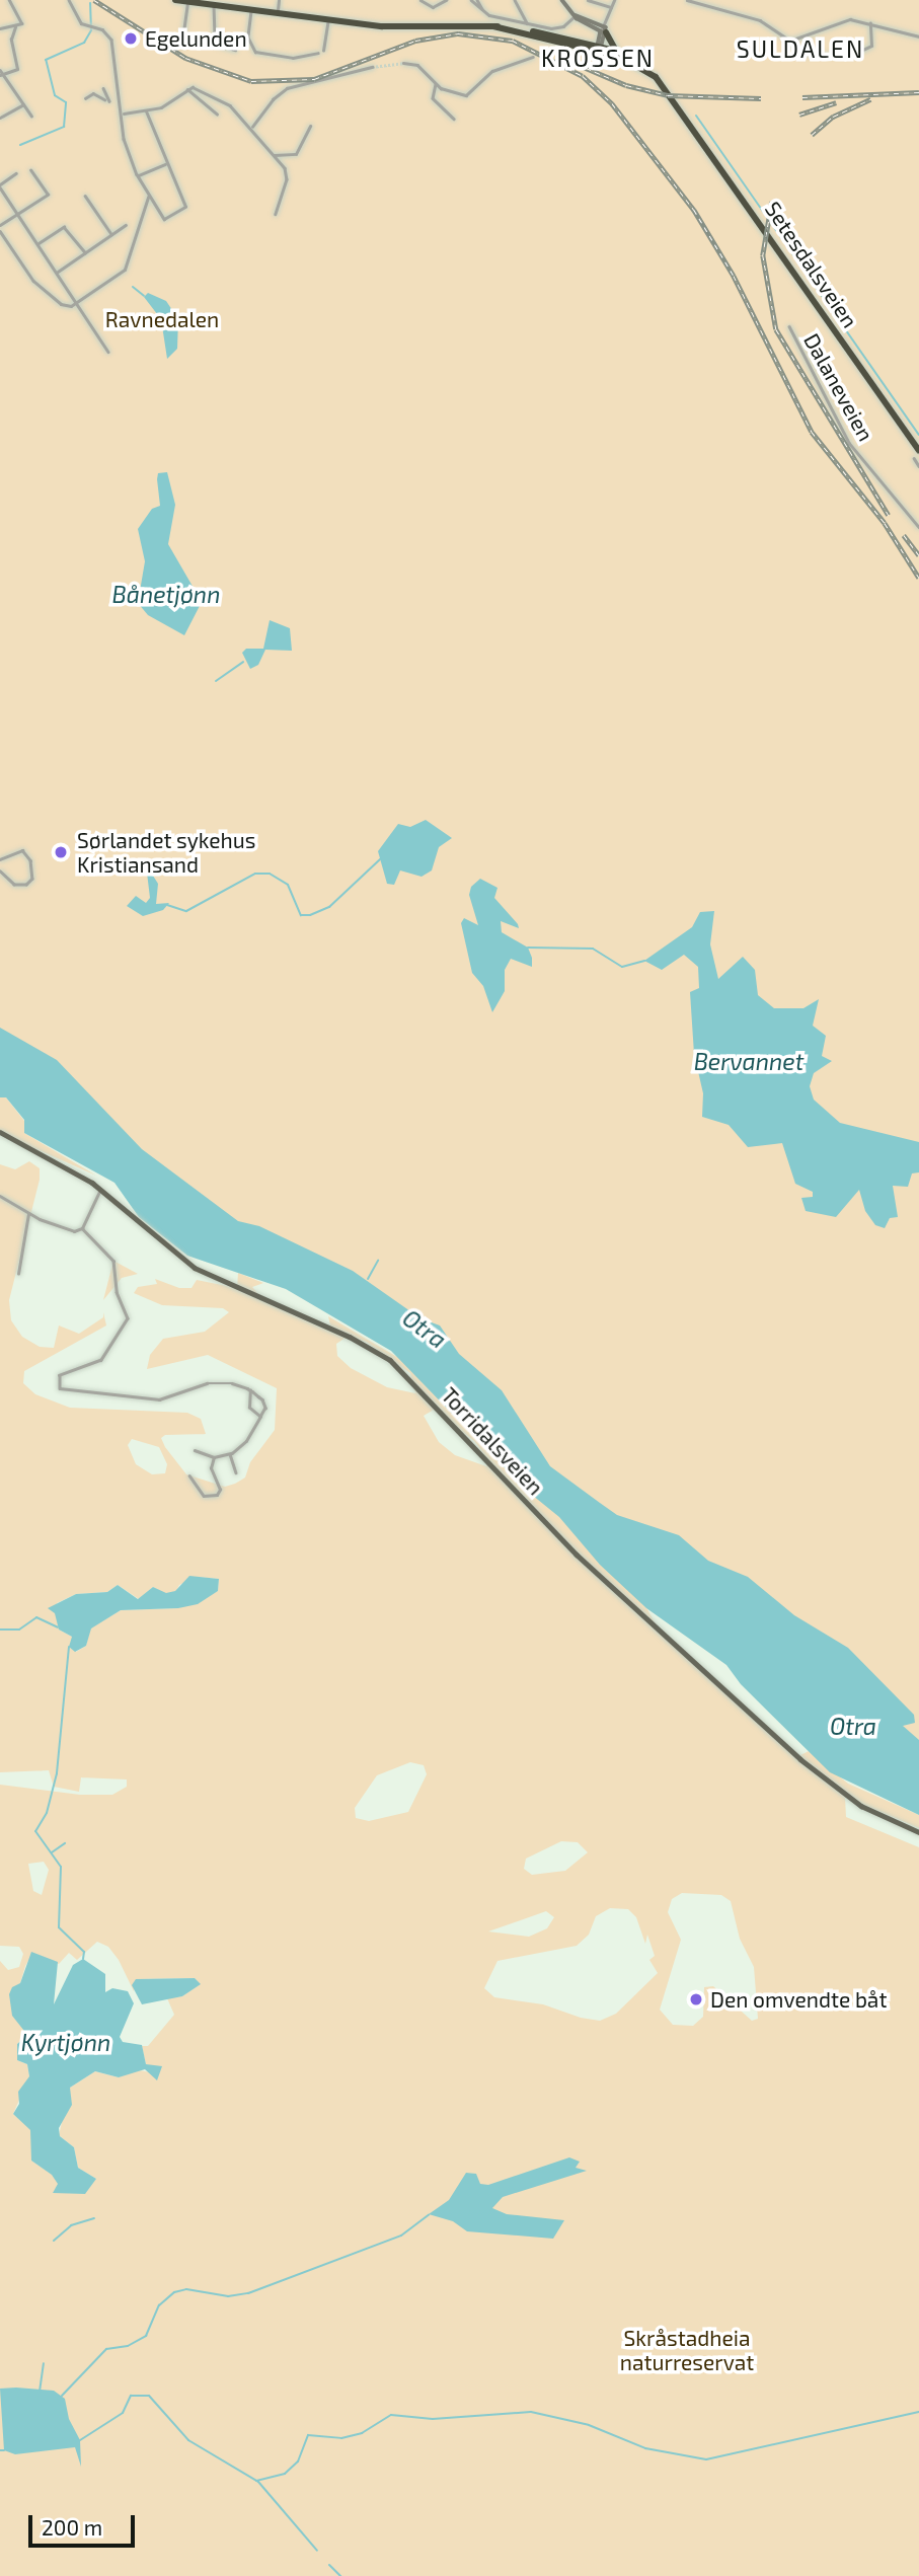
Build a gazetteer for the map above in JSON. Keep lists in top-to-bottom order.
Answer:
{
  "streets": {
    "highway": ["Setesdalsveien"],
    "main road": ["Torridalsveien"],
    "street": ["Dalaneveien"]
  },
  "districts": ["SULDALEN", "KROSSEN"],
  "water": [
    "Bånetjønn",
    "Bervannet",
    "Otra",
    "Kyrtjønn"
  ],
  "parks": ["Ravnedalen", "Skråstadheia naturreservat"],
  "places": ["Egelunden", "Sørlandet sykehus Kristiansand", "Den omvendte båt"],
  "scale_bar": "200 m"
}
